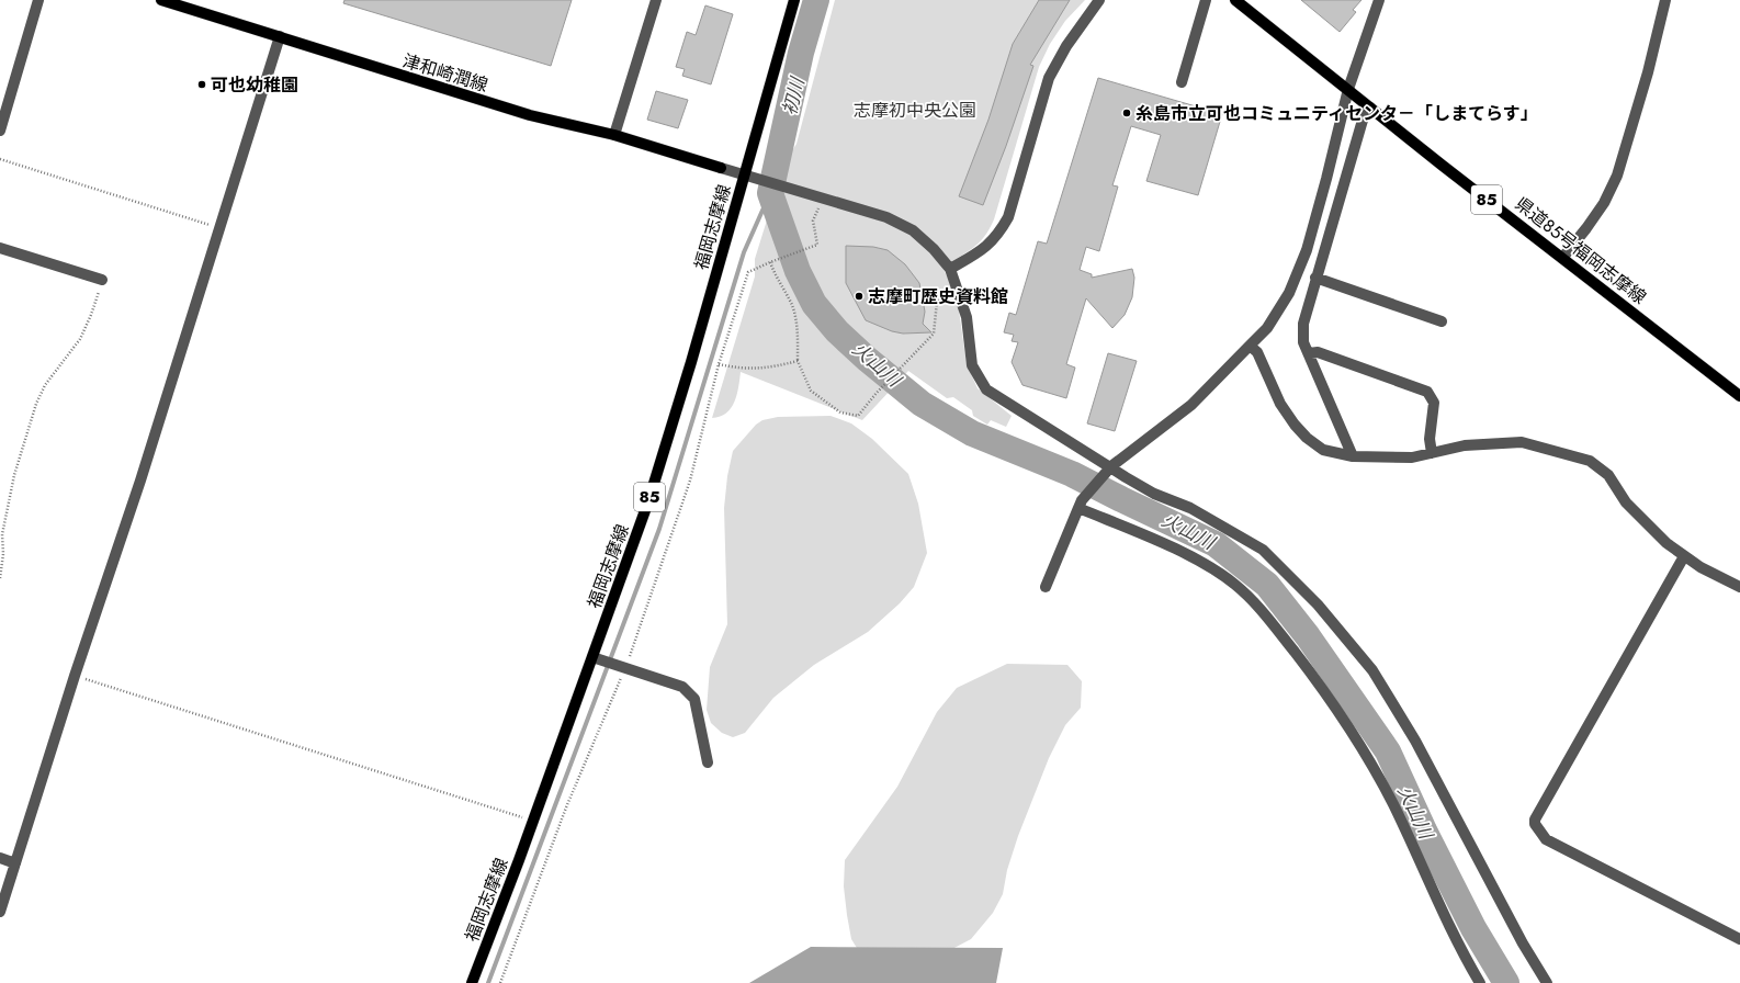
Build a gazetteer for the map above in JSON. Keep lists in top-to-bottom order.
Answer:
{
  "streets": {
    "main road": [
      "津和崎潤線",
      "85",
      "福岡志摩線",
      "県道85号福岡志摩線"
    ]
  },
  "water": ["初川", "火山川"],
  "parks": ["志摩初中央公園"],
  "places": ["可也幼稚園", "糸島市立可也コミュニティセンタ－「しまてらす」", "志摩町歴史資料館"]
}
